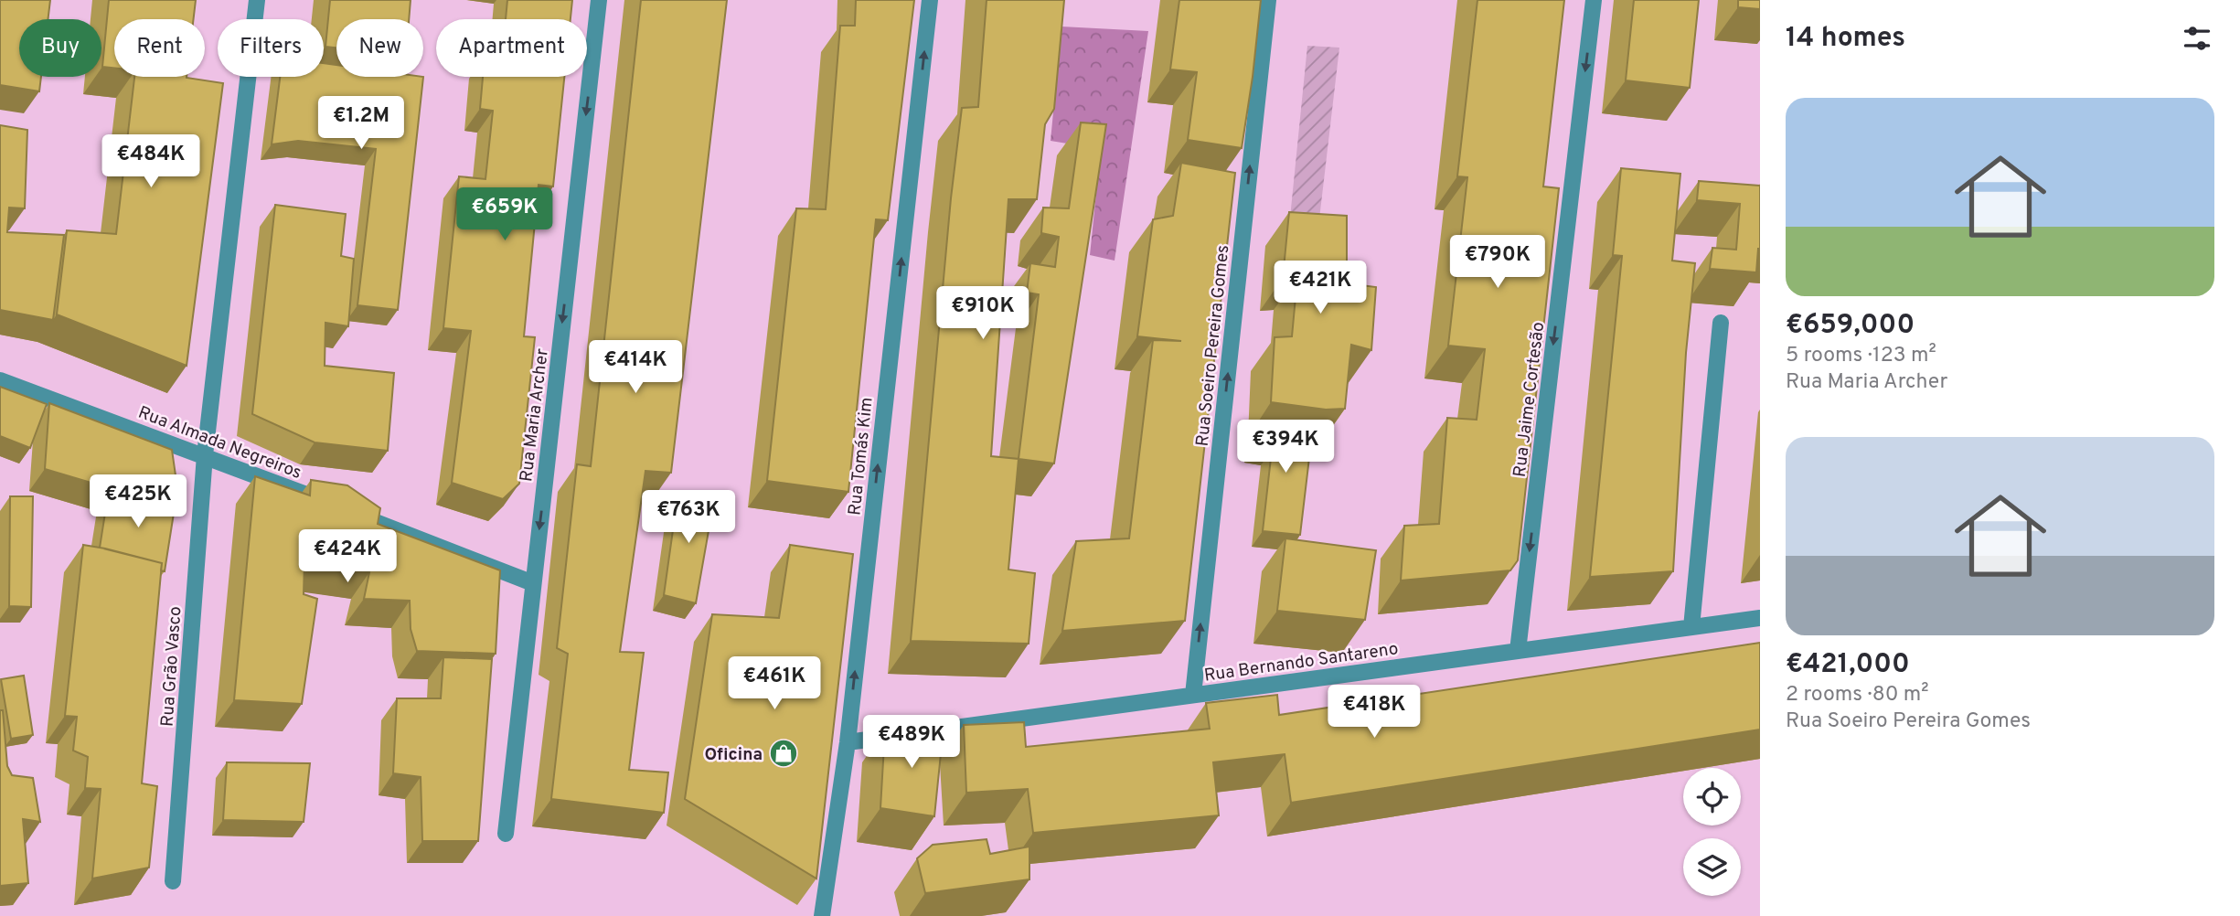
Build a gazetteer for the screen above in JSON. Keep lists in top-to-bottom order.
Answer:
{
  "streets": {
    "street": [
      "Rua Soeiro Pereira Gomes",
      "Rua Jaime Cortesão",
      "Rua Maria Archer",
      "Rua Almada Negreiros",
      "Rua Tomás Kim",
      "Rua Bernando Santareno",
      "Rua Grão Vasco"
    ]
  },
  "crossings": [
    ["Rua Soeiro Pereira Gomes", "Rua Bernando Santareno"],
    ["Rua Jaime Cortesão", "Rua Bernando Santareno"],
    ["Rua Almada Negreiros", "Rua Grão Vasco"],
    ["Rua Tomás Kim", "Rua Bernando Santareno"]
  ],
  "one_way": [
    "Rua Soeiro Pereira Gomes",
    "Rua Jaime Cortesão",
    "Rua Maria Archer",
    "Rua Tomás Kim"
  ],
  "places": {
    "shop": ["Oficina"]
  },
  "page": {
    "heading": "14 homes",
    "chip": [
      "Buy",
      "Rent",
      "Filters",
      "New",
      "Apartment"
    ],
    "list": [
      {
        "name": "€659,000",
        "note": "5 rooms · 123 m² · Rua Maria Archer"
      },
      {
        "name": "€421,000",
        "note": "2 rooms · 80 m² · Rua Soeiro Pereira Gomes"
      }
    ],
    "price": [
      "€1.2M",
      "€484K",
      "€659K",
      "€790K",
      "€421K",
      "€910K",
      "€414K",
      "€394K",
      "€425K",
      "€763K",
      "€424K",
      "€461K",
      "€418K",
      "€489K"
    ]
  }
}
